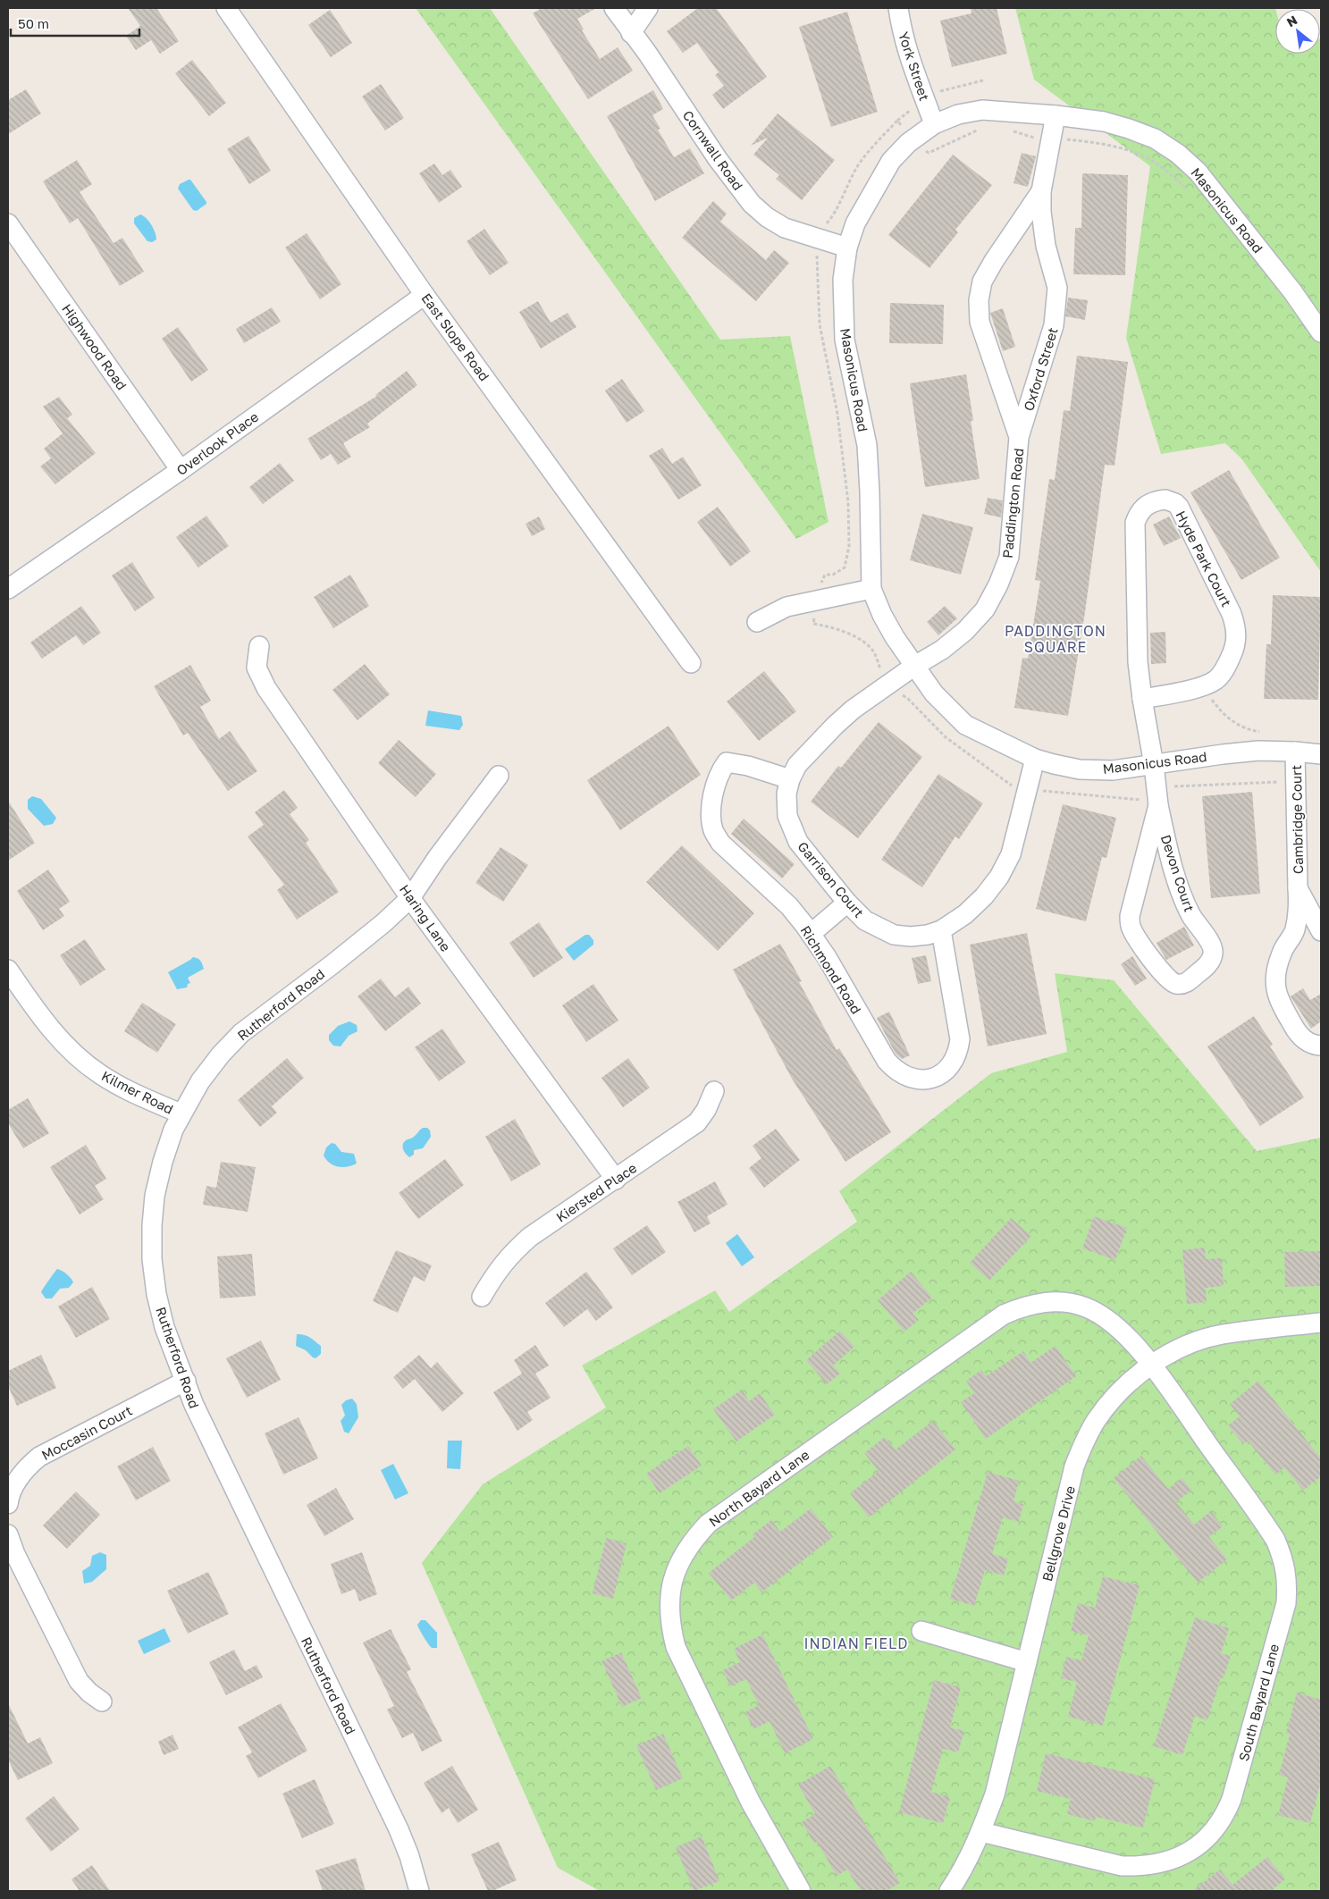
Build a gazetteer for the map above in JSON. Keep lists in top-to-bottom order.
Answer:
{
  "streets": {
    "street": [
      "York Street",
      "Cornwall Road",
      "Masonicus Road",
      "East Slope Road",
      "Highwood Road",
      "Oxford Street",
      "Overlook Place",
      "Paddington Road",
      "Hyde Park Court",
      "Cambridge Court",
      "Devon Court",
      "Garrison Court",
      "Haring Lane",
      "Richmond Road",
      "Rutherford Road",
      "Kilmer Road",
      "Kiersted Place",
      "Moccasin Court",
      "North Bayard Lane",
      "Bellgrove Drive",
      "South Bayard Lane"
    ]
  },
  "crossings": [
    ["York Street", "Masonicus Road"],
    ["Cornwall Road", "Masonicus Road"],
    ["Masonicus Road", "Oxford Street"],
    ["Masonicus Road", "Paddington Road"],
    ["Masonicus Road", "Hyde Park Court"],
    ["Masonicus Road", "Cambridge Court"],
    ["Masonicus Road", "Devon Court"],
    ["Masonicus Road", "Garrison Court"],
    ["East Slope Road", "Overlook Place"],
    ["Highwood Road", "Overlook Place"],
    ["Oxford Street", "Paddington Road"],
    ["Paddington Road", "Garrison Court"],
    ["Hyde Park Court", "Devon Court"],
    ["Garrison Court", "Richmond Road"],
    ["Haring Lane", "Rutherford Road"],
    ["Haring Lane", "Kiersted Place"],
    ["Rutherford Road", "Kilmer Road"],
    ["Rutherford Road", "Moccasin Court"],
    ["North Bayard Lane", "Bellgrove Drive"],
    ["North Bayard Lane", "South Bayard Lane"],
    ["Bellgrove Drive", "South Bayard Lane"]
  ],
  "districts": ["PADDINGTON SQUARE", "INDIAN FIELD"],
  "scale_bar": "50 m",
  "north": "top left"
}
